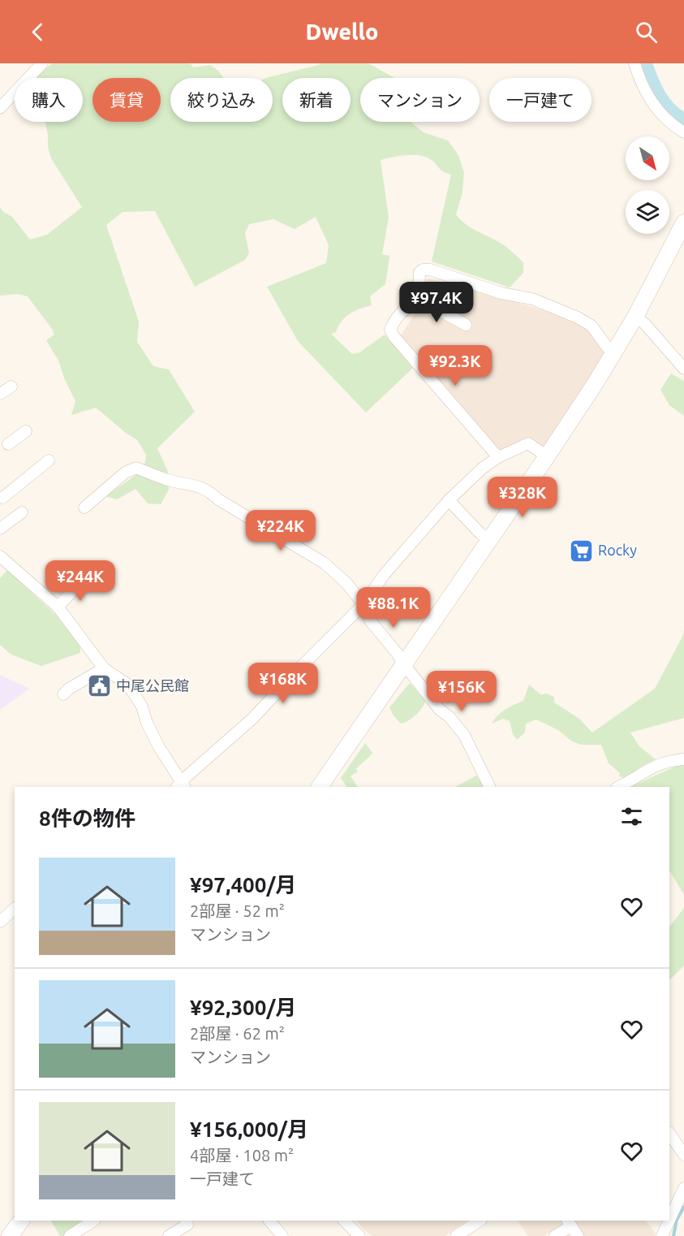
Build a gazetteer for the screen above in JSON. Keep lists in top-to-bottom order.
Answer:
{
  "places": {
    "supermarket": ["Rocky"],
    "public building": ["中尾公民館"]
  },
  "north": "bottom right",
  "page": {
    "header": "Dwello",
    "chip": [
      "購入",
      "賃貸",
      "絞り込み",
      "新着",
      "マンション",
      "一戸建て"
    ],
    "price": [
      "¥97.4K",
      "¥92.3K",
      "¥328K",
      "¥224K",
      "¥244K",
      "¥88.1K",
      "¥168K",
      "¥156K"
    ],
    "heading": "8件の物件",
    "list": [
      {
        "name": "¥97,400/月",
        "note": "2部屋 · 52 m² · マンション"
      },
      {
        "name": "¥92,300/月",
        "note": "2部屋 · 62 m² · マンション"
      },
      {
        "name": "¥156,000/月",
        "note": "4部屋 · 108 m² · 一戸建て"
      }
    ]
  }
}
